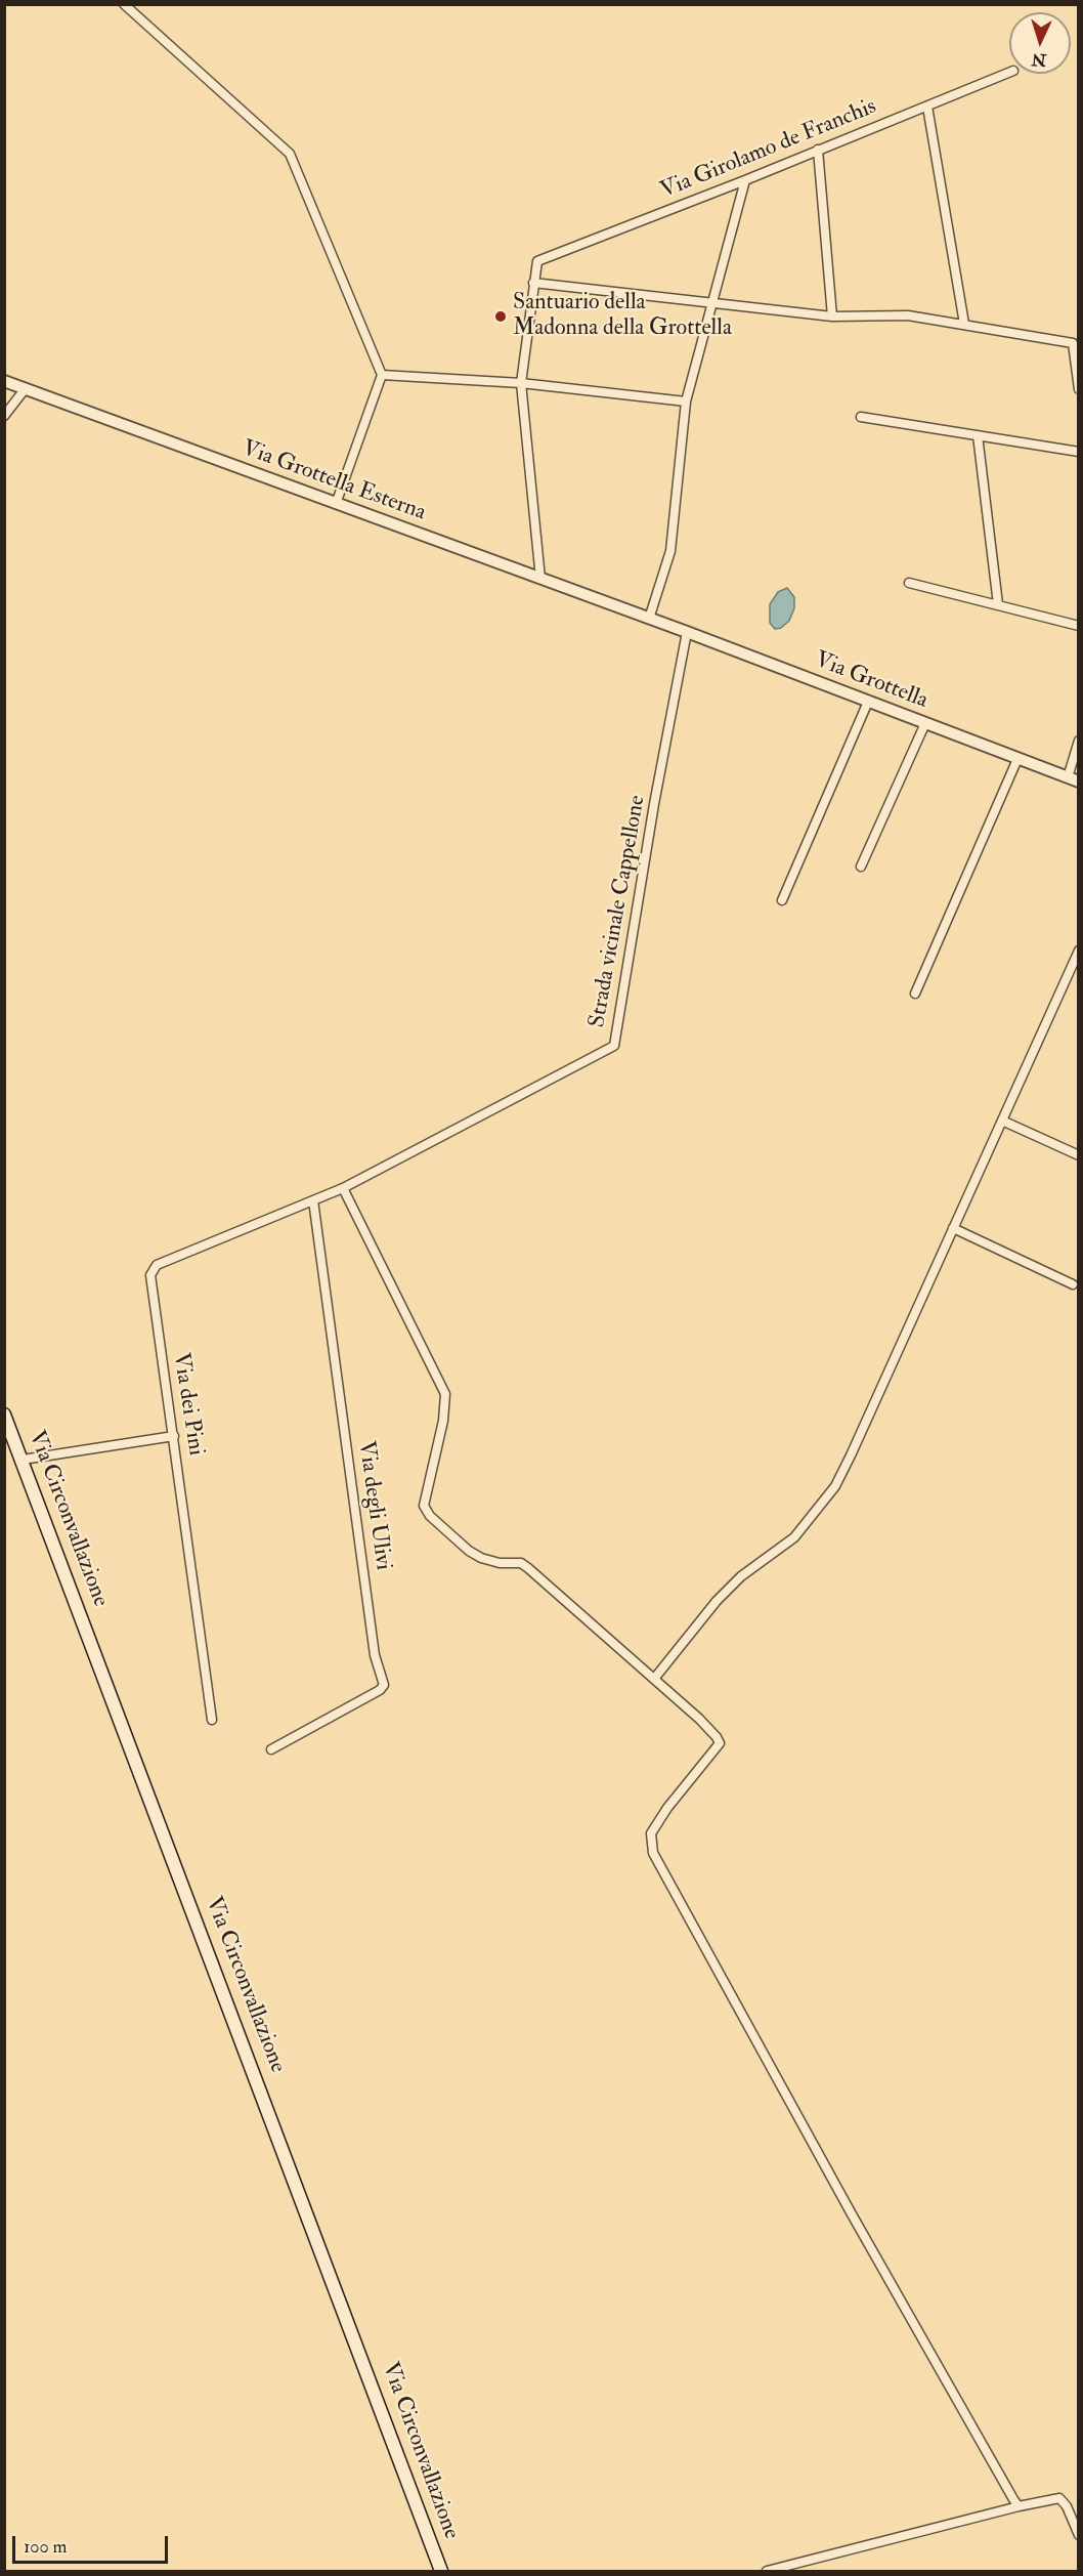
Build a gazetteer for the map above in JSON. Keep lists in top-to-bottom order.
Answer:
{
  "streets": {
    "main road": ["Via Circonvallazione"],
    "street": [
      "Via Girolamo de Franchis",
      "Via Grottella Esterna",
      "Via Grottella",
      "Strada vicinale Cappellone",
      "Via dei Pini",
      "Via degli Ulivi"
    ]
  },
  "crossings": [
    ["Via Grottella Esterna", "Via Grottella"],
    ["Via Grottella", "Strada vicinale Cappellone"],
    ["Strada vicinale Cappellone", "Via dei Pini"],
    ["Strada vicinale Cappellone", "Via degli Ulivi"],
    ["Via dei Pini", "Via degli Ulivi"]
  ],
  "places": ["Santuario della Madonna della Grottella"],
  "scale_bar": "100 m",
  "north": "bottom"
}
